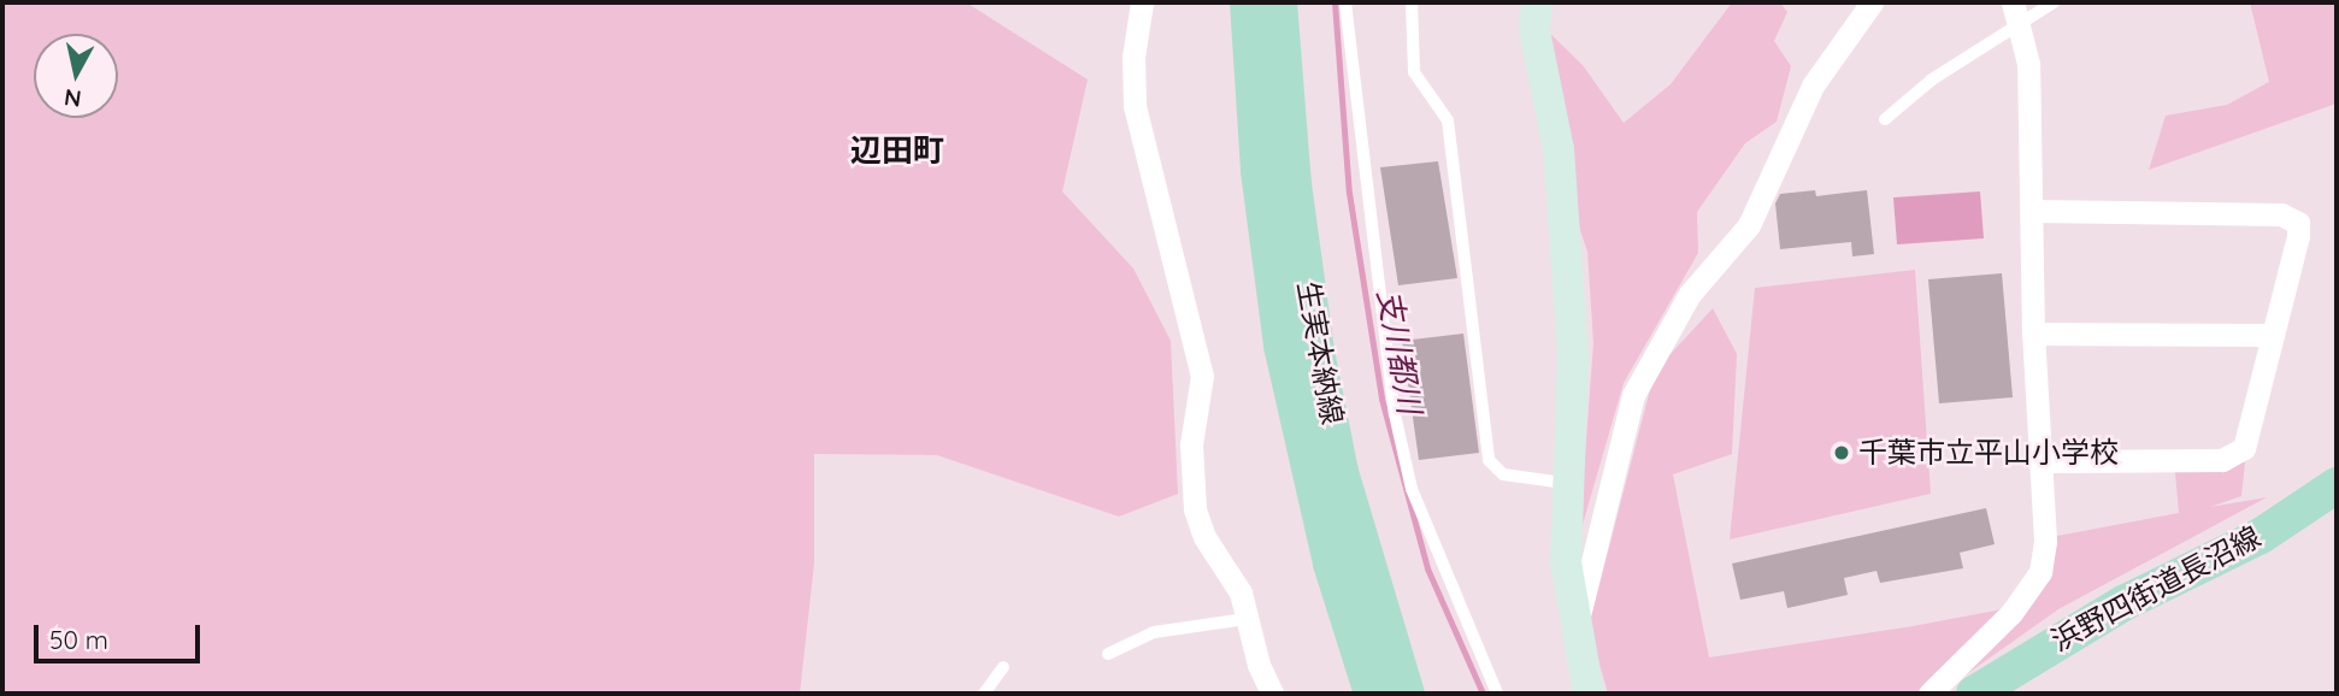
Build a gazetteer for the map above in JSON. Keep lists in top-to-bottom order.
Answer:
{
  "streets": {
    "main road": ["生実本納線", "浜野四街道長沼線"]
  },
  "districts": ["辺田町"],
  "water": ["支川都川"],
  "places": ["千葉市立平山小学校"],
  "scale_bar": "50 m",
  "north": "bottom"
}
